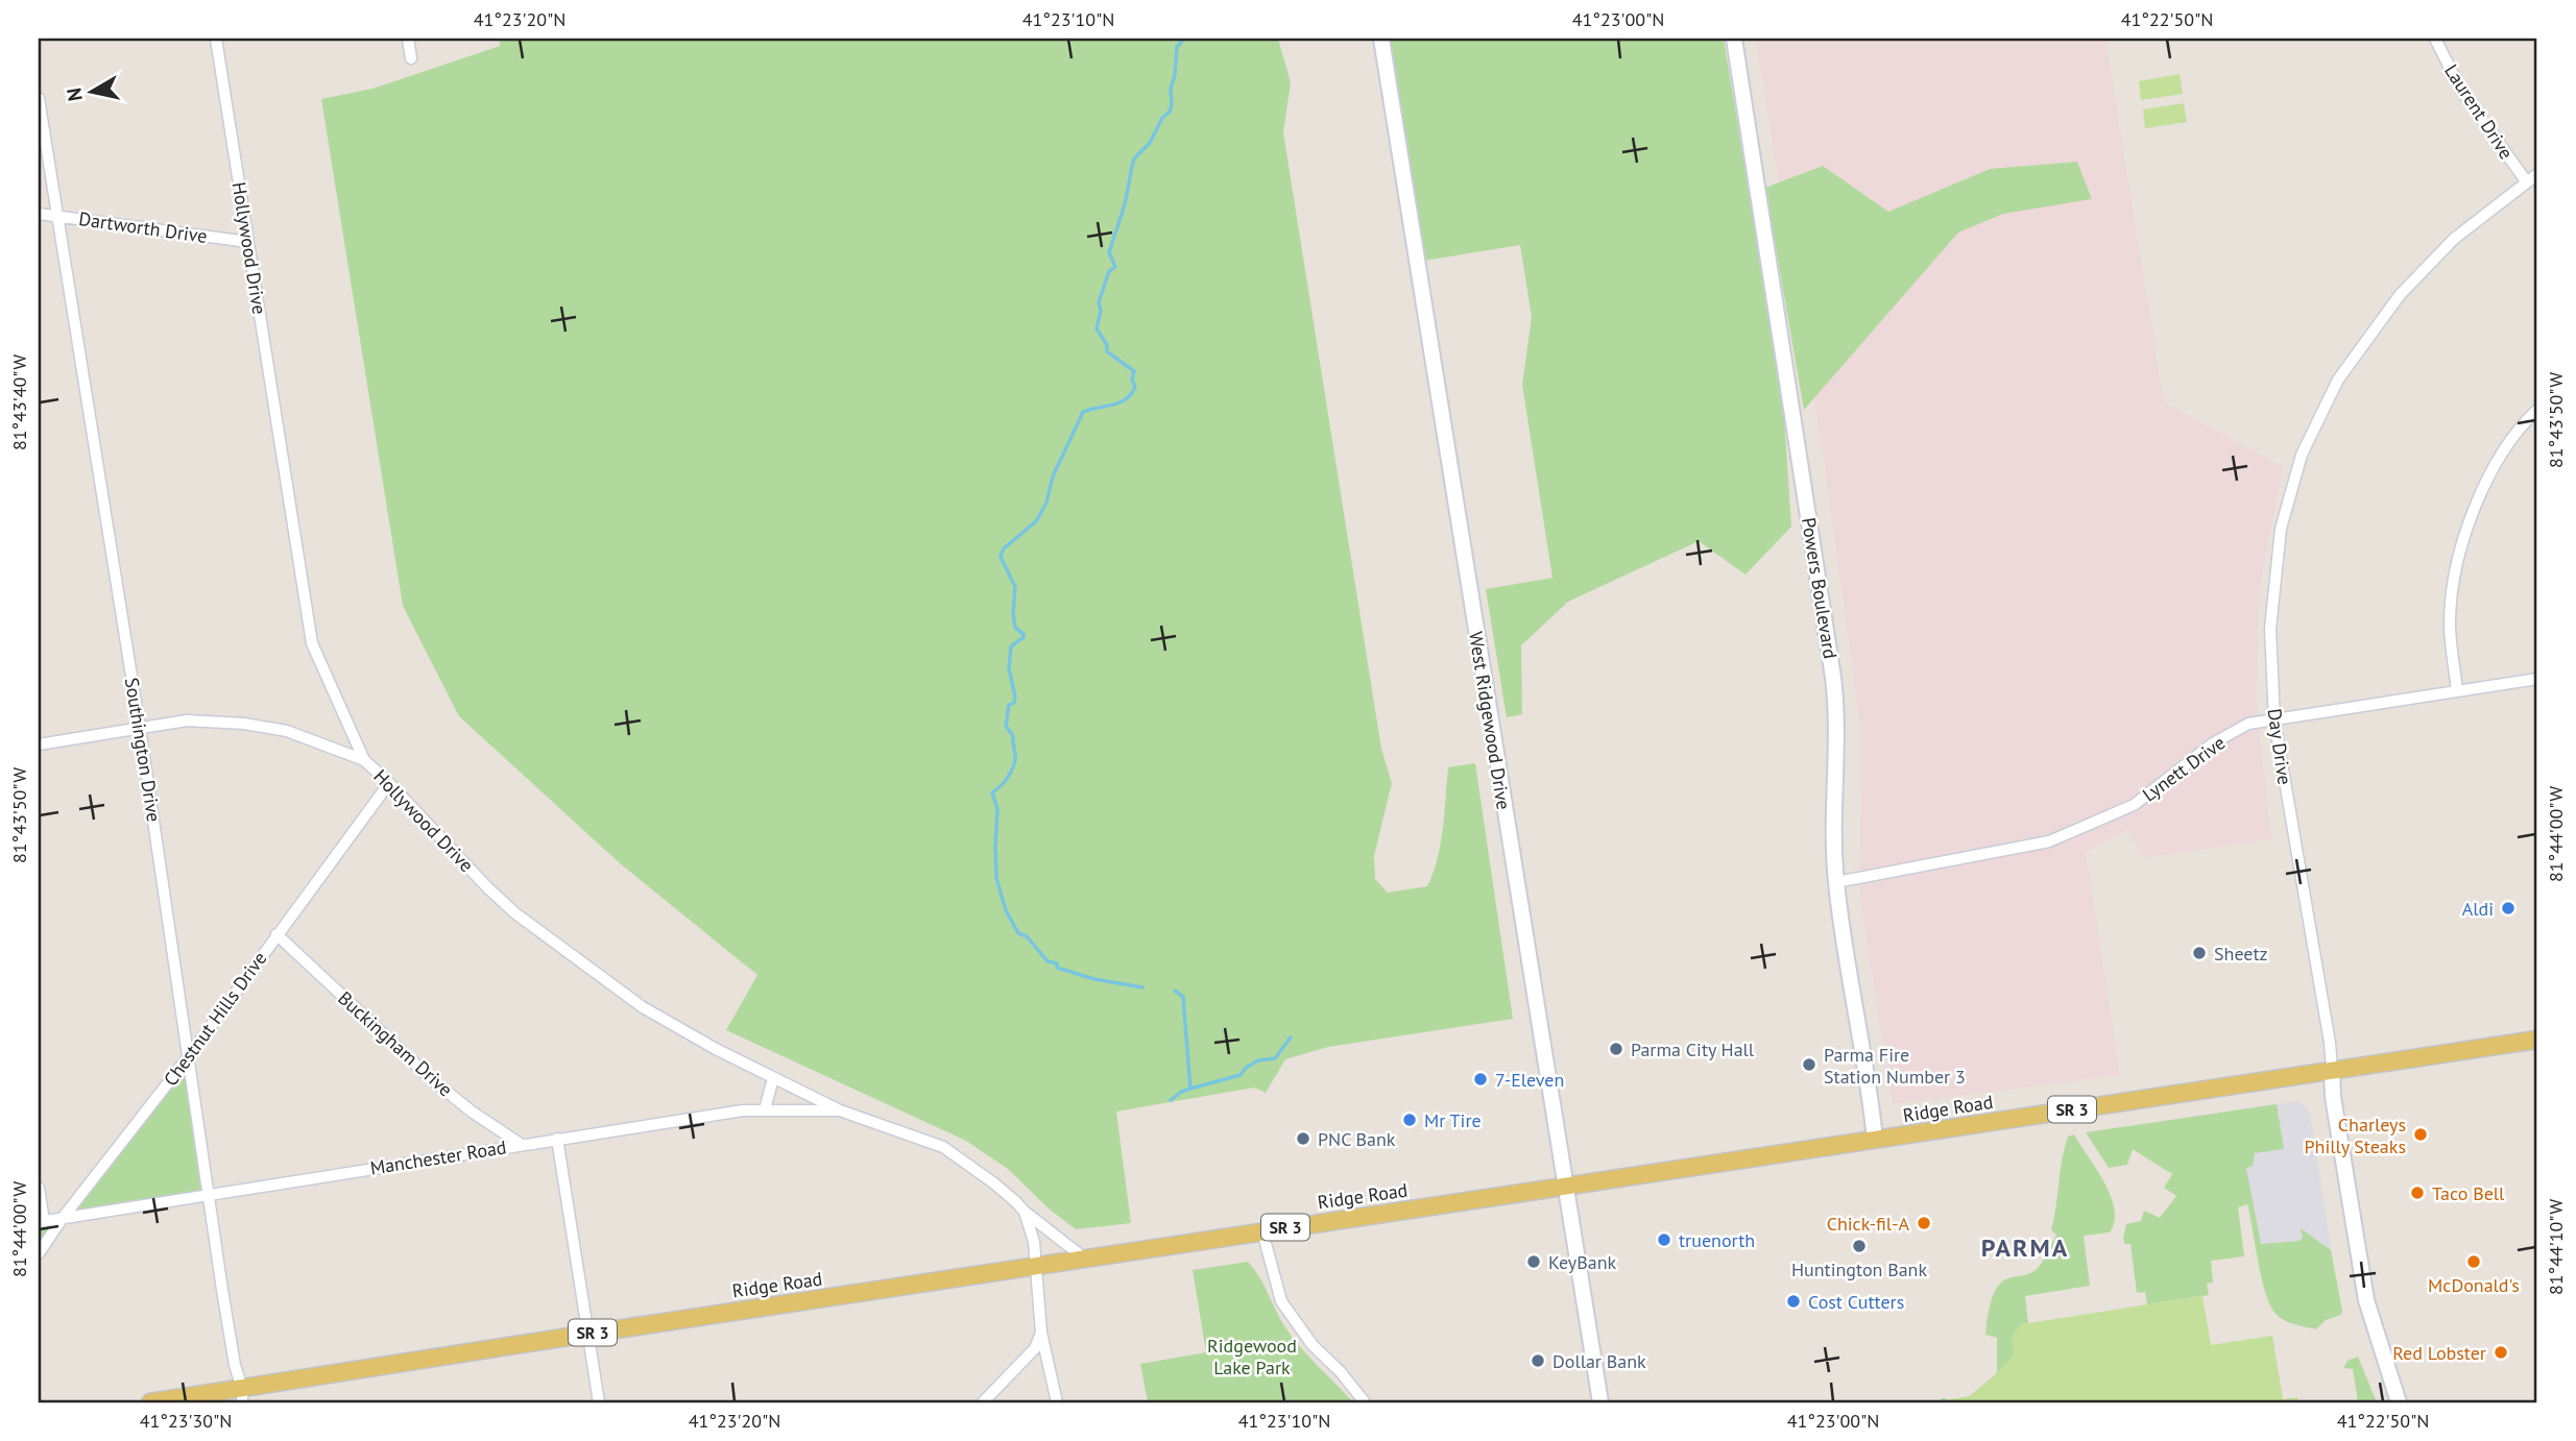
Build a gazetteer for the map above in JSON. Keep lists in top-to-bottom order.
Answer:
{
  "streets": {
    "main road": ["Ridge Road", "SR 3"],
    "street": [
      "Laurent Drive",
      "Dartworth Drive",
      "Hollywood Drive",
      "Powers Boulevard",
      "West Ridgewood Drive",
      "Day Drive",
      "Southington Drive",
      "Lynett Drive",
      "Chestnut Hills Drive",
      "Buckingham Drive",
      "Manchester Road"
    ]
  },
  "crossings": [
    ["Laurent Drive", "Day Drive"],
    ["Dartworth Drive", "Hollywood Drive"],
    ["Dartworth Drive", "Southington Drive"],
    ["Hollywood Drive", "Chestnut Hills Drive"],
    ["Hollywood Drive", "Ridge Road"],
    ["Hollywood Drive", "Manchester Road"],
    ["Powers Boulevard", "Lynett Drive"],
    ["Powers Boulevard", "Ridge Road"],
    ["West Ridgewood Drive", "Ridge Road"],
    ["Day Drive", "Lynett Drive"],
    ["Day Drive", "Ridge Road"],
    ["Southington Drive", "Chestnut Hills Drive"],
    ["Southington Drive", "Ridge Road"],
    ["Southington Drive", "Manchester Road"],
    ["Chestnut Hills Drive", "Buckingham Drive"],
    ["Chestnut Hills Drive", "Manchester Road"],
    ["Buckingham Drive", "Manchester Road"]
  ],
  "districts": ["PARMA"],
  "parks": ["Ridgewood Lake Park"],
  "places": [
    "Aldi",
    "Sheetz",
    "Parma City Hall",
    "Parma Fire Station Number 3",
    "7-Eleven",
    "Mr Tire",
    "Charleys Philly Steaks",
    "PNC Bank",
    "Taco Bell",
    "Chick-fil-A",
    "truenorth",
    "Huntington Bank",
    "KeyBank",
    "McDonald's",
    "Cost Cutters",
    "Red Lobster",
    "Dollar Bank"
  ],
  "north": "left",
  "coordinates": [
    "41°23'20\"N",
    "41°23'10\"N",
    "41°23'00\"N",
    "41°22'50\"N",
    "81°43'40\"W",
    "81°43'50\"W",
    "81°44'00\"W",
    "81°44'10\"W",
    "41°23'30\"N"
  ]
}
